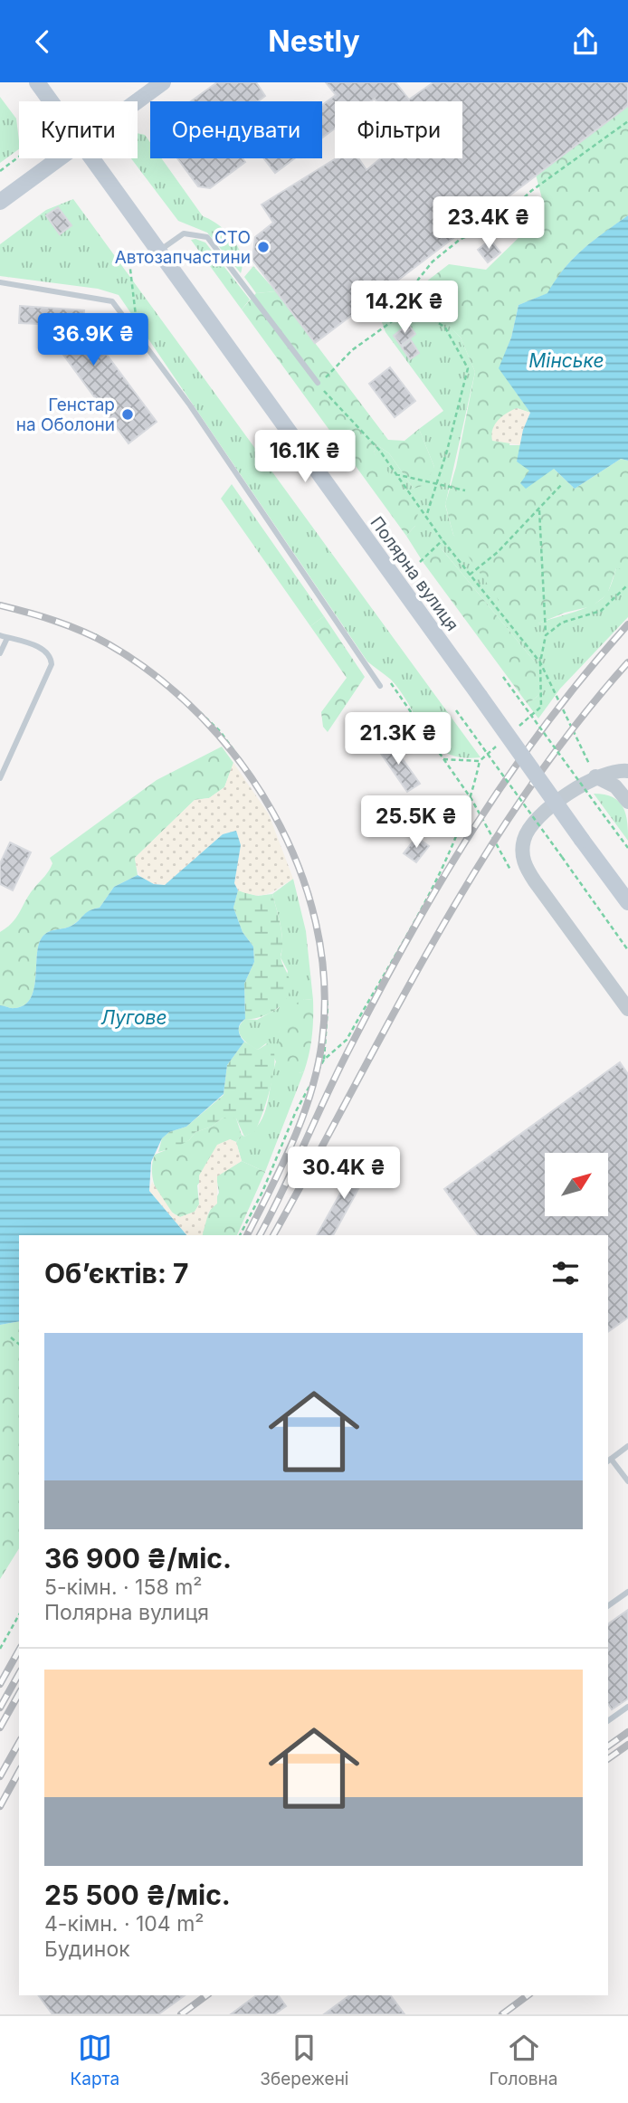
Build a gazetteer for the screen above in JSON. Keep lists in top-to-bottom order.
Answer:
{
  "streets": {
    "main road": ["Полярна вулиця"]
  },
  "water": ["Мінське", "Лугове"],
  "places": ["СТО Автозапчастини", "Генстар на Оболони"],
  "north": "top right",
  "page": {
    "header": "Nestly",
    "chip": ["Купити", "Орендувати", "Фільтри"],
    "price": [
      "23.4K ₴",
      "14.2K ₴",
      "36.9K ₴",
      "16.1K ₴",
      "21.3K ₴",
      "25.5K ₴",
      "30.4K ₴"
    ],
    "heading": "Об’єктів: 7",
    "list": [
      {
        "name": "36 900 ₴/міс.",
        "note": "5-кімн. · 158 m² · Полярна вулиця"
      },
      {
        "name": "25 500 ₴/міс.",
        "note": "4-кімн. · 104 m² · Будинок"
      }
    ],
    "tabs": ["Карта", "Збережені", "Головна"]
  }
}
